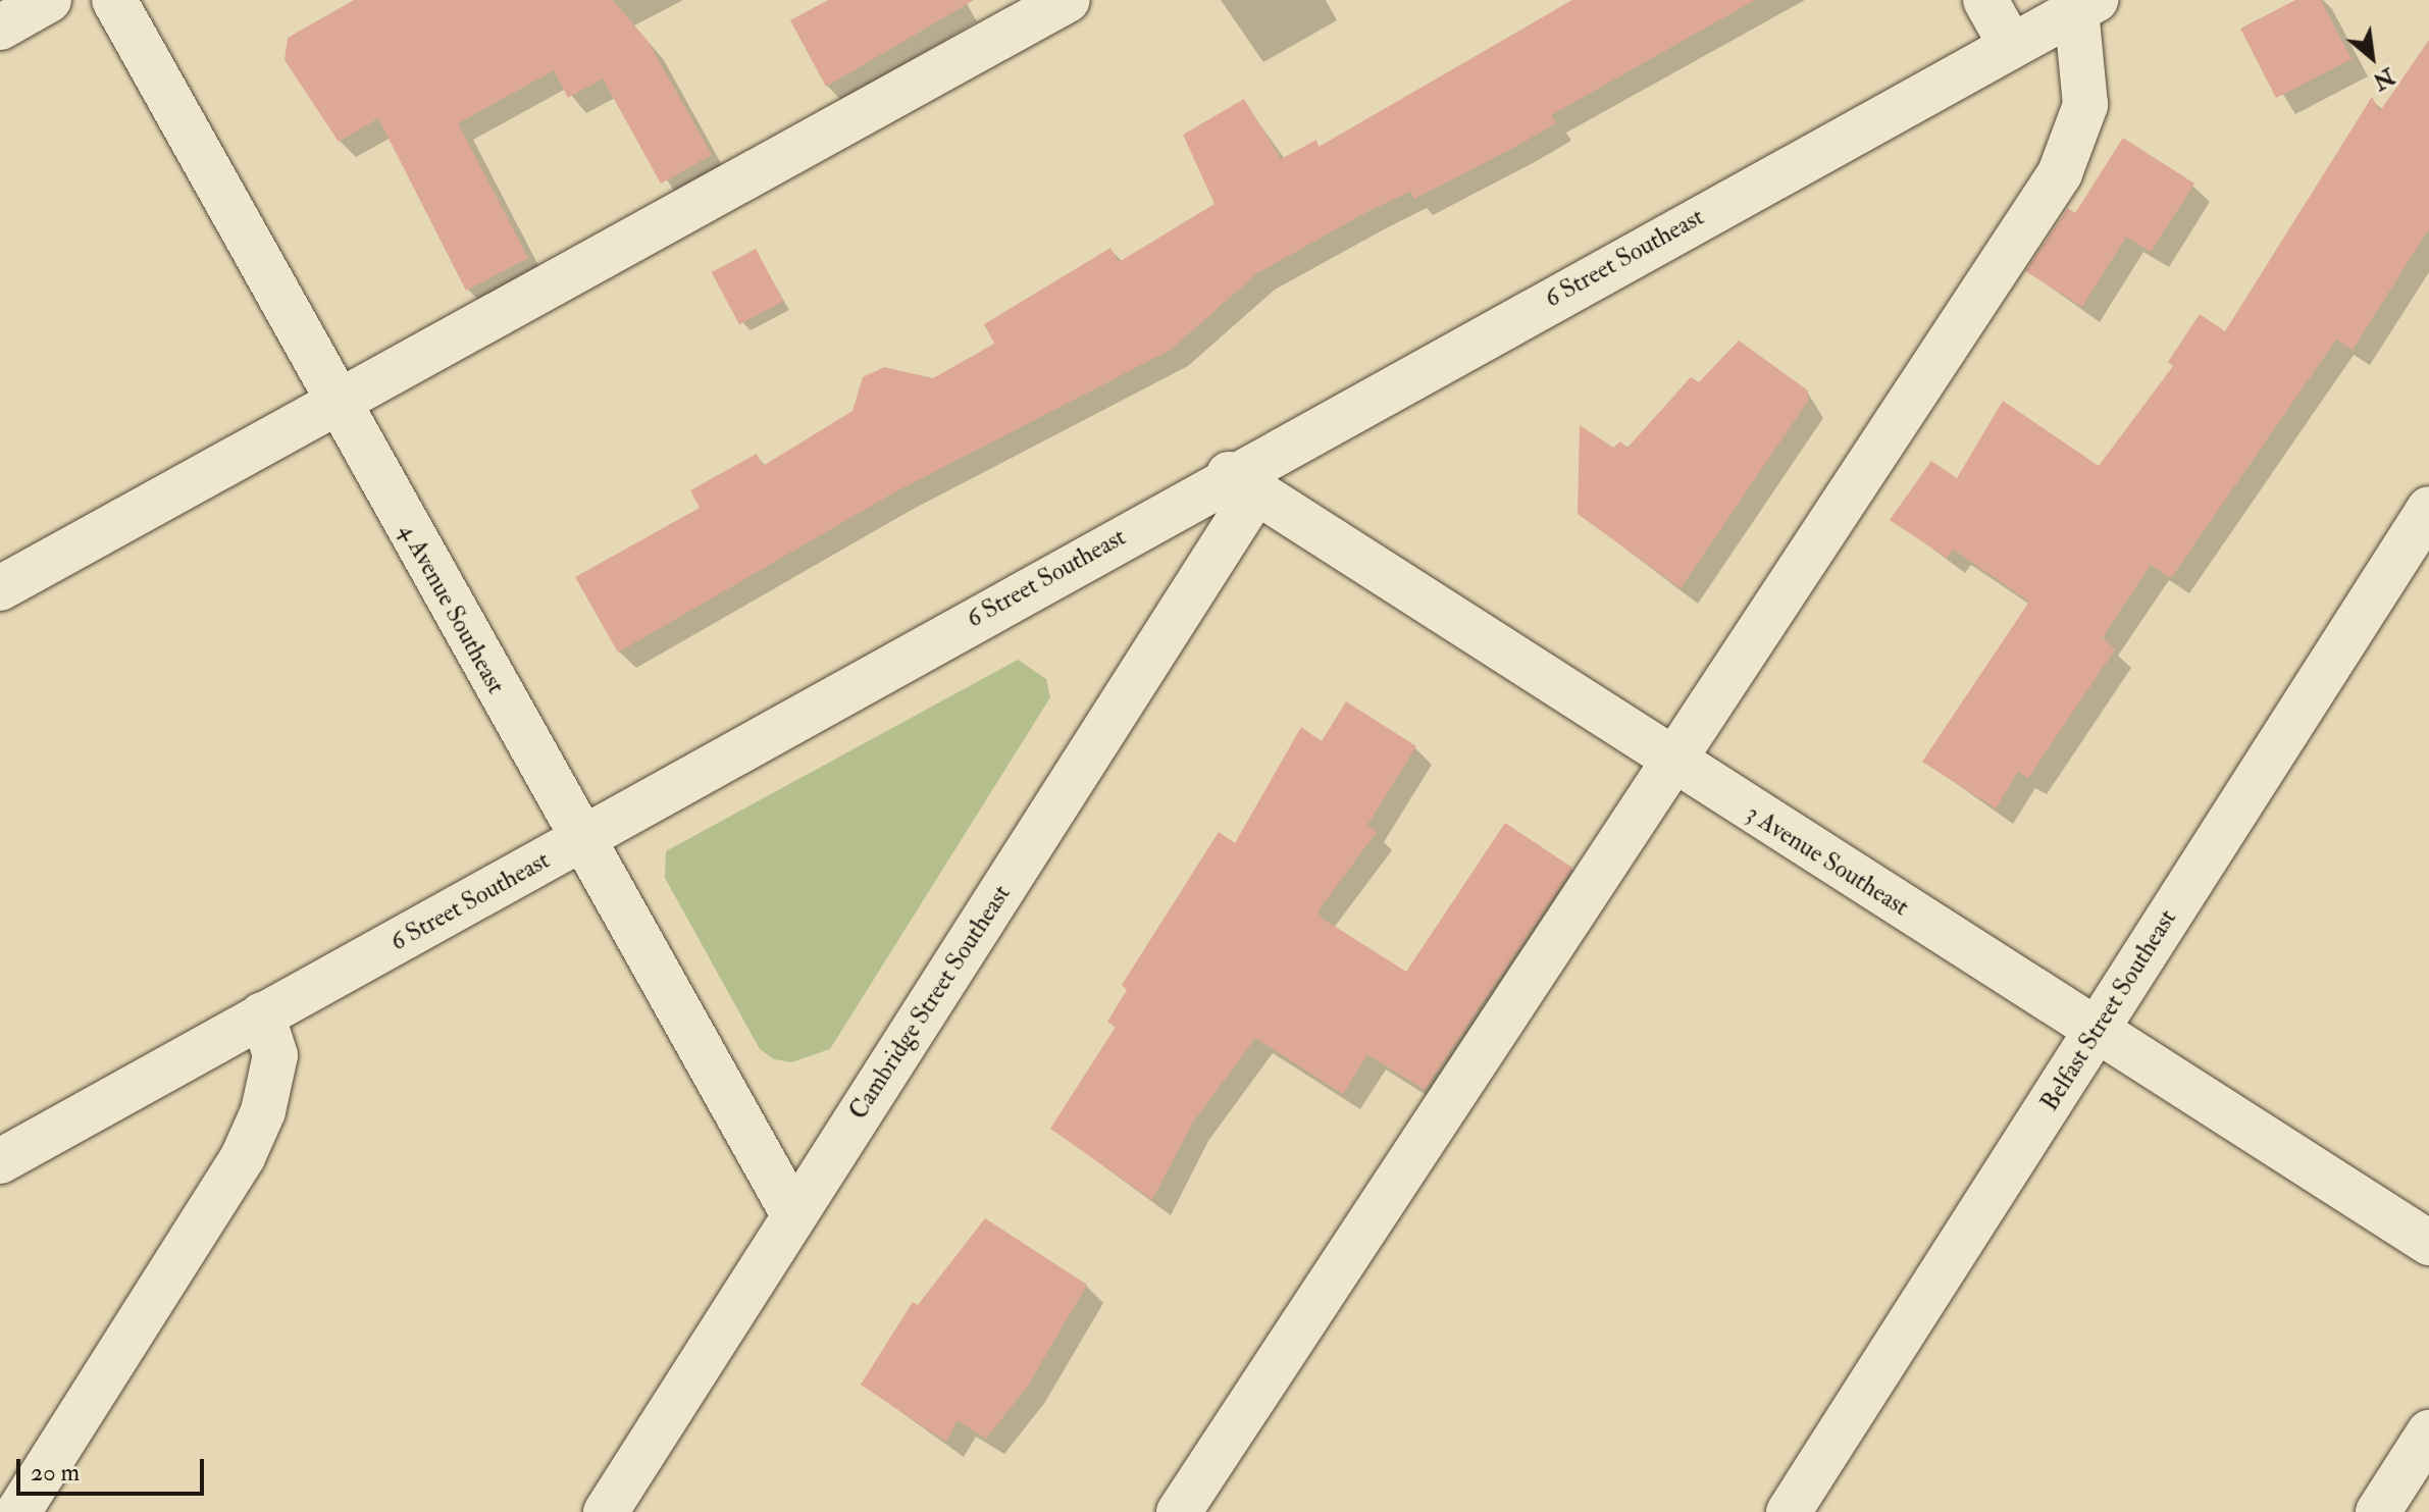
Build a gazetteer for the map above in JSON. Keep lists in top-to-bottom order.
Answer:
{
  "streets": {
    "street": [
      "6 Street Southeast",
      "4 Avenue Southeast",
      "3 Avenue Southeast",
      "Cambridge Street Southeast",
      "Belfast Street Southeast"
    ]
  },
  "crossings": [
    ["6 Street Southeast", "4 Avenue Southeast"],
    ["6 Street Southeast", "3 Avenue Southeast"],
    ["6 Street Southeast", "Cambridge Street Southeast"],
    ["4 Avenue Southeast", "Cambridge Street Southeast"],
    ["3 Avenue Southeast", "Cambridge Street Southeast"],
    ["3 Avenue Southeast", "Belfast Street Southeast"]
  ],
  "scale_bar": "20 m",
  "north": "bottom right"
}
